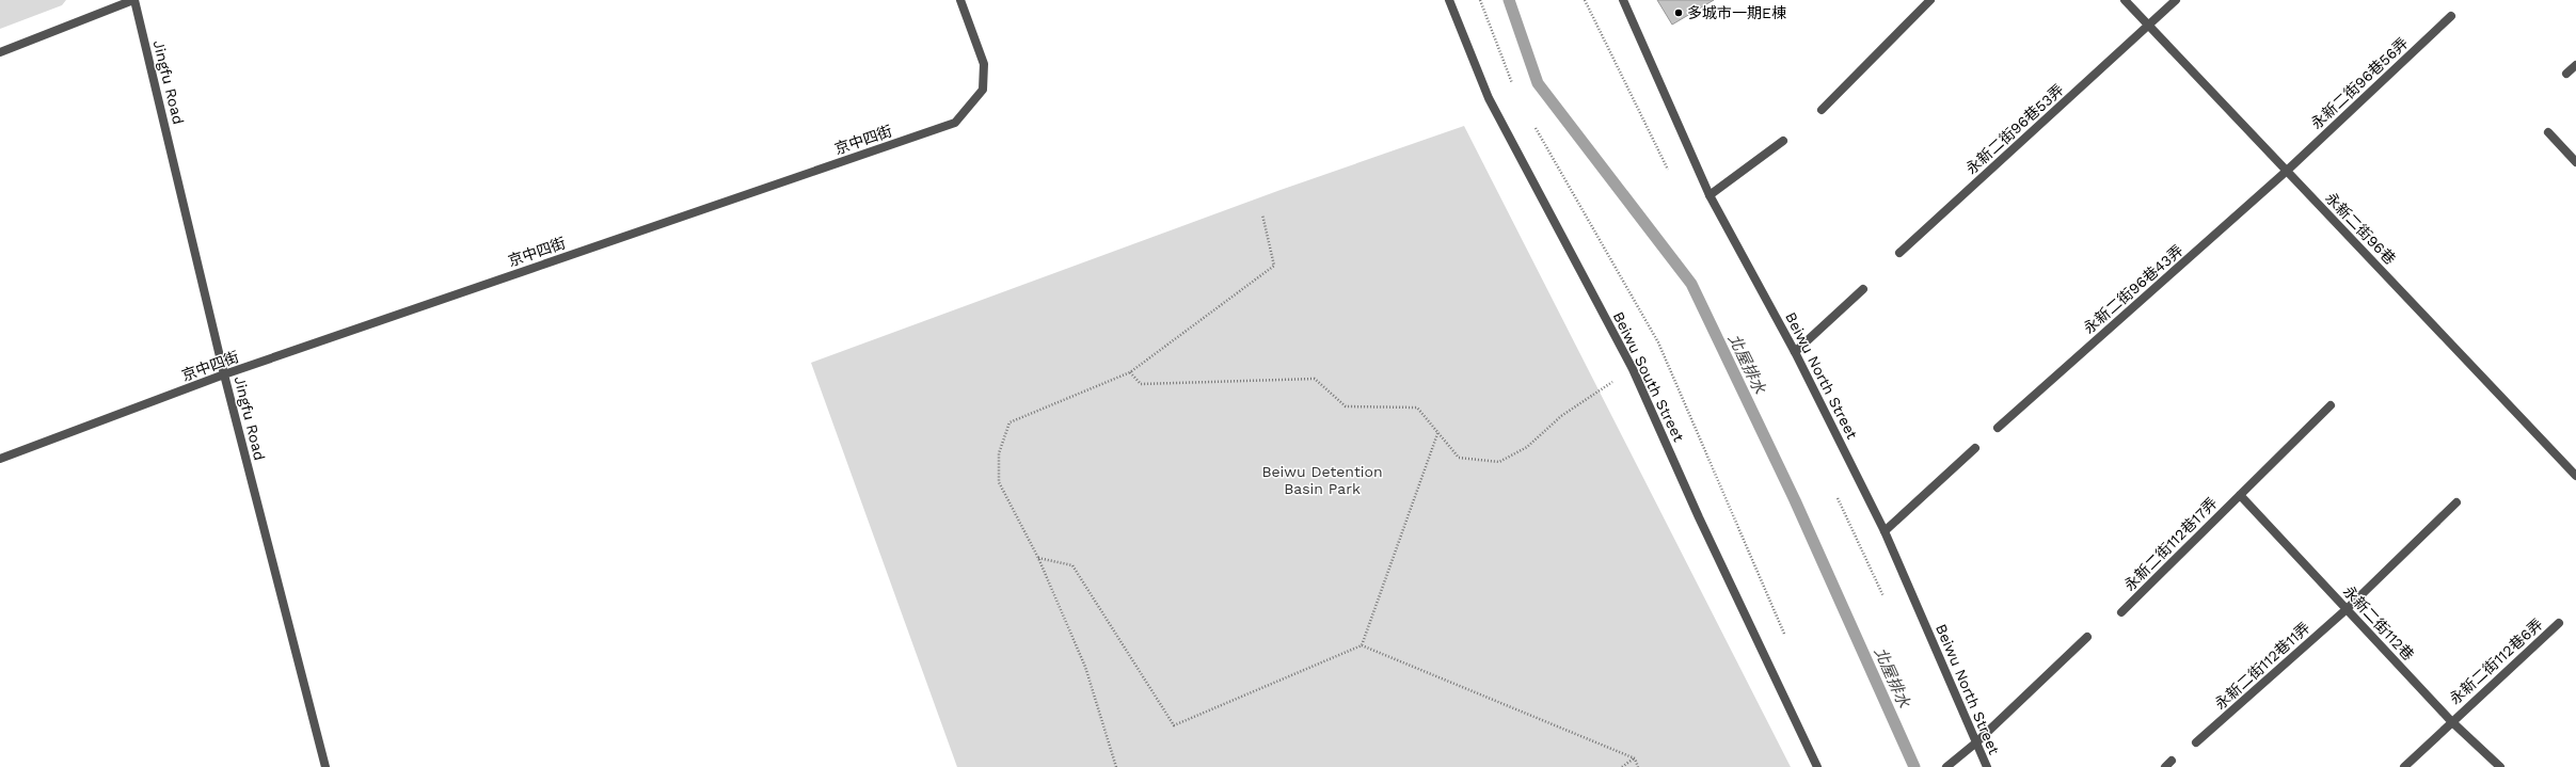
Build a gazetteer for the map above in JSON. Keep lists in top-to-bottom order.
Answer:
{
  "streets": {
    "street": [
      "Jingfu Road",
      "永新二街96巷56弄",
      "永新二街96巷53弄",
      "京中四街",
      "永新二街96巷",
      "永新二街96巷43弄",
      "Beiwu North Street",
      "Beiwu South Street",
      "永新二街112巷17弄",
      "永新二街112巷",
      "永新二街112巷6弄",
      "永新二街112巷11弄"
    ]
  },
  "crossings": [
    ["Jingfu Road", "京中四街"],
    ["永新二街96巷56弄", "永新二街96巷"],
    ["永新二街96巷56弄", "永新二街96巷43弄"],
    ["永新二街96巷53弄", "永新二街96巷"],
    ["永新二街96巷", "永新二街96巷43弄"],
    ["永新二街112巷17弄", "永新二街112巷"],
    ["永新二街112巷", "永新二街112巷6弄"],
    ["永新二街112巷", "永新二街112巷11弄"]
  ],
  "water": ["北屋排水"],
  "parks": ["Beiwu Detention Basin Park"],
  "places": ["多城市一期E棟"]
}
